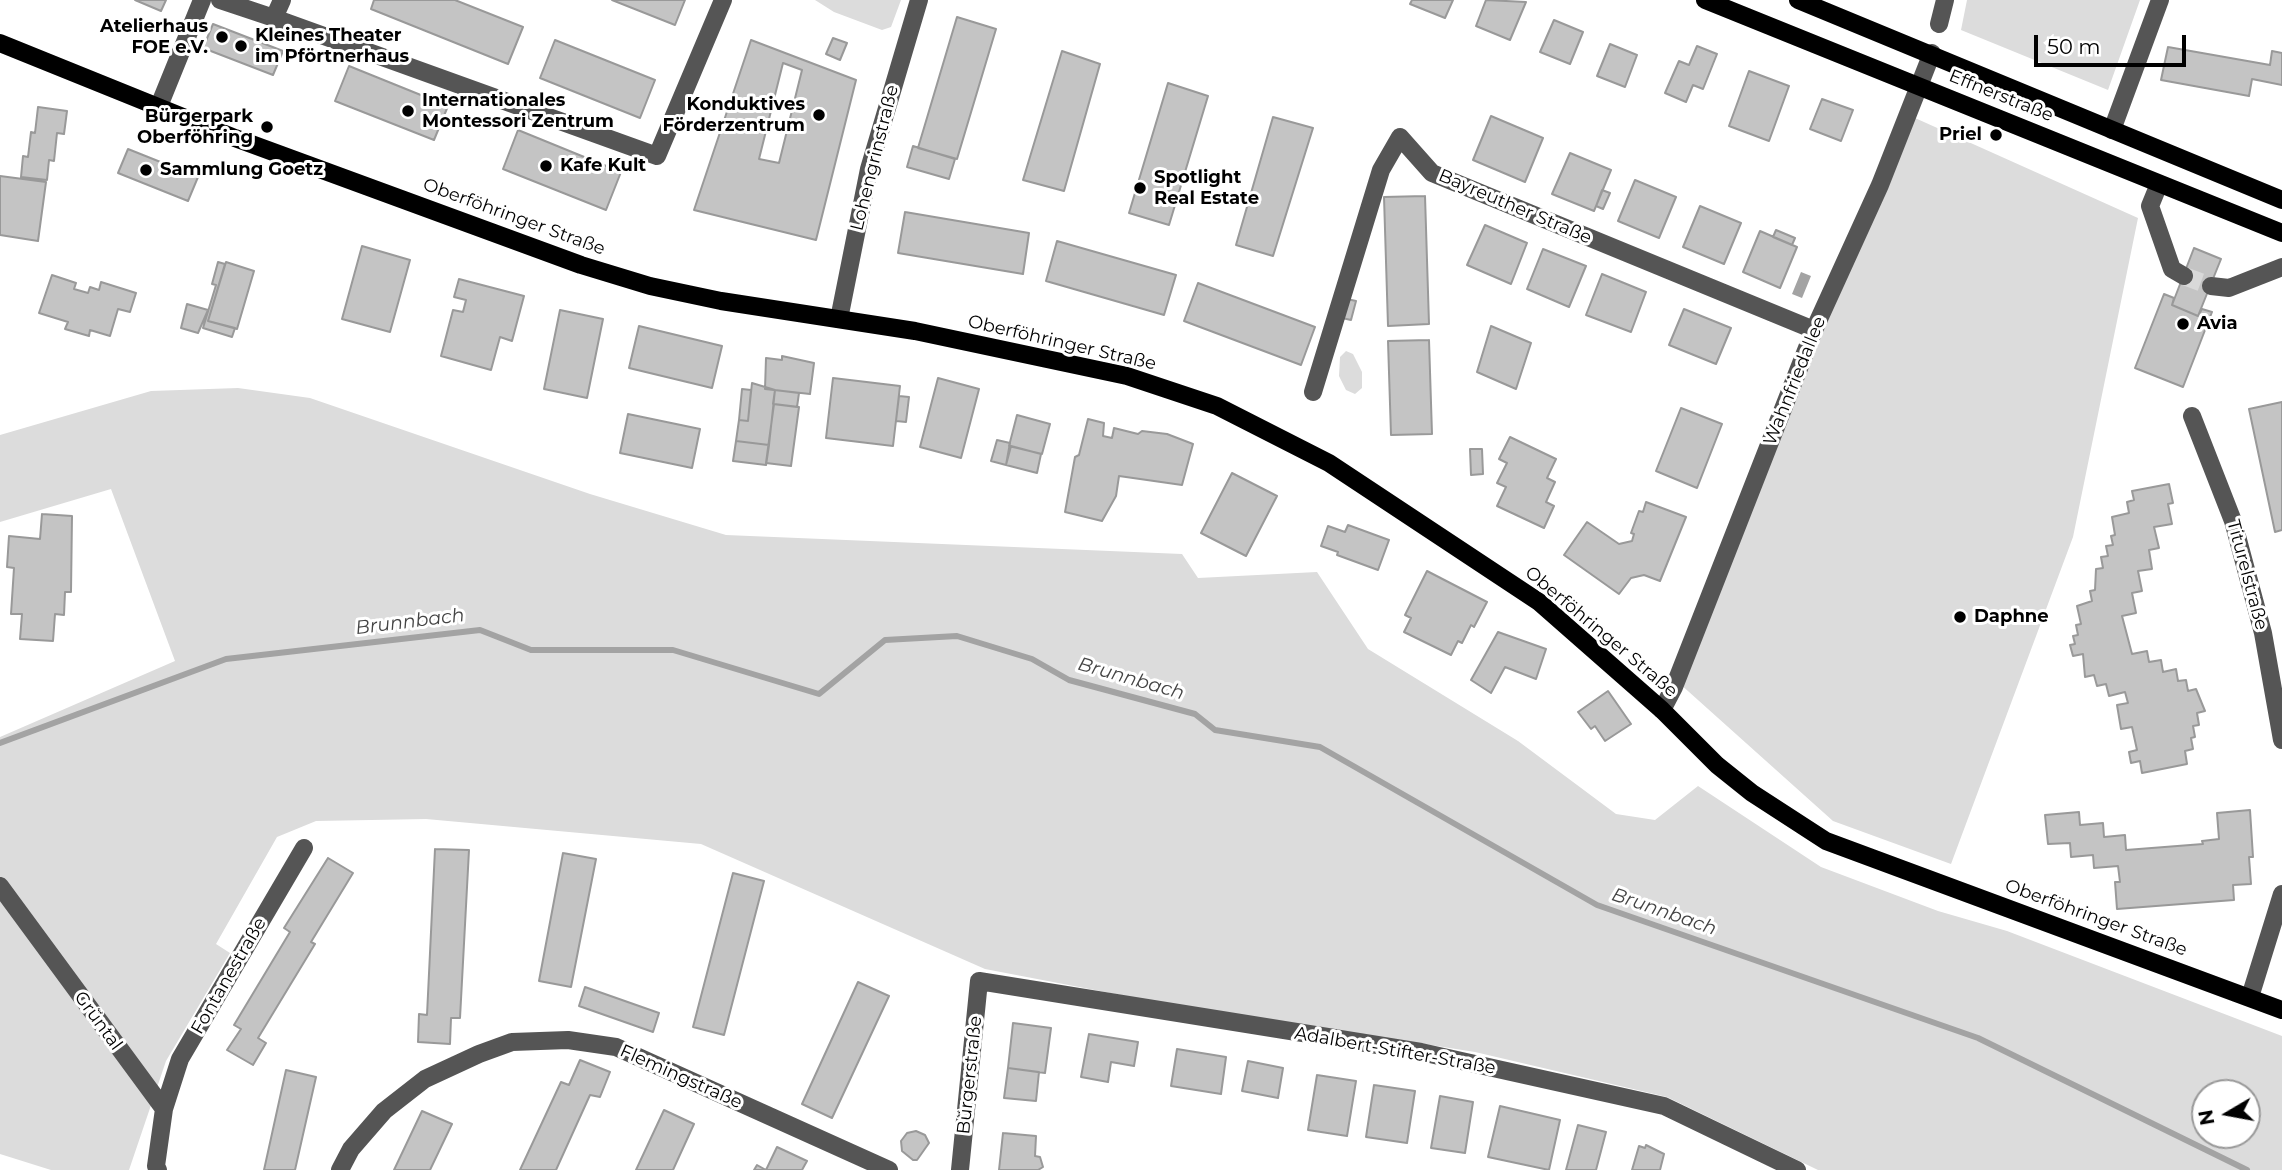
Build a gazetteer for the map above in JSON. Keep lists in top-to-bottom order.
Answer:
{
  "streets": {
    "main road": ["Effnerstraße", "Oberföhringer Straße"],
    "street": [
      "Lohengrinstraße",
      "Bayreuther Straße",
      "Wahnfriedallee",
      "Titurelstraße",
      "Fontanestraße",
      "Grüntal",
      "Adalbert-Stifter-Straße",
      "Bürgerstraße",
      "Flemingstraße"
    ]
  },
  "crossings": [
    ["Effnerstraße", "Wahnfriedallee"],
    ["Lohengrinstraße", "Oberföhringer Straße"],
    ["Bayreuther Straße", "Wahnfriedallee"],
    ["Oberföhringer Straße", "Wahnfriedallee"],
    ["Fontanestraße", "Grüntal"],
    ["Adalbert-Stifter-Straße", "Bürgerstraße"]
  ],
  "water": ["Brunnbach"],
  "places": [
    "Atelierhaus FOE e.V.",
    "Kleines Theater im Pförtnerhaus",
    "Internationales Montessori Zentrum",
    "Konduktives Förderzentrum",
    "Bürgerpark Oberföhring",
    "Priel",
    "Kafe Kult",
    "Sammlung Goetz",
    "Spotlight Real Estate",
    "Avia",
    "Daphne"
  ],
  "scale_bar": "50 m",
  "north": "left"
}
